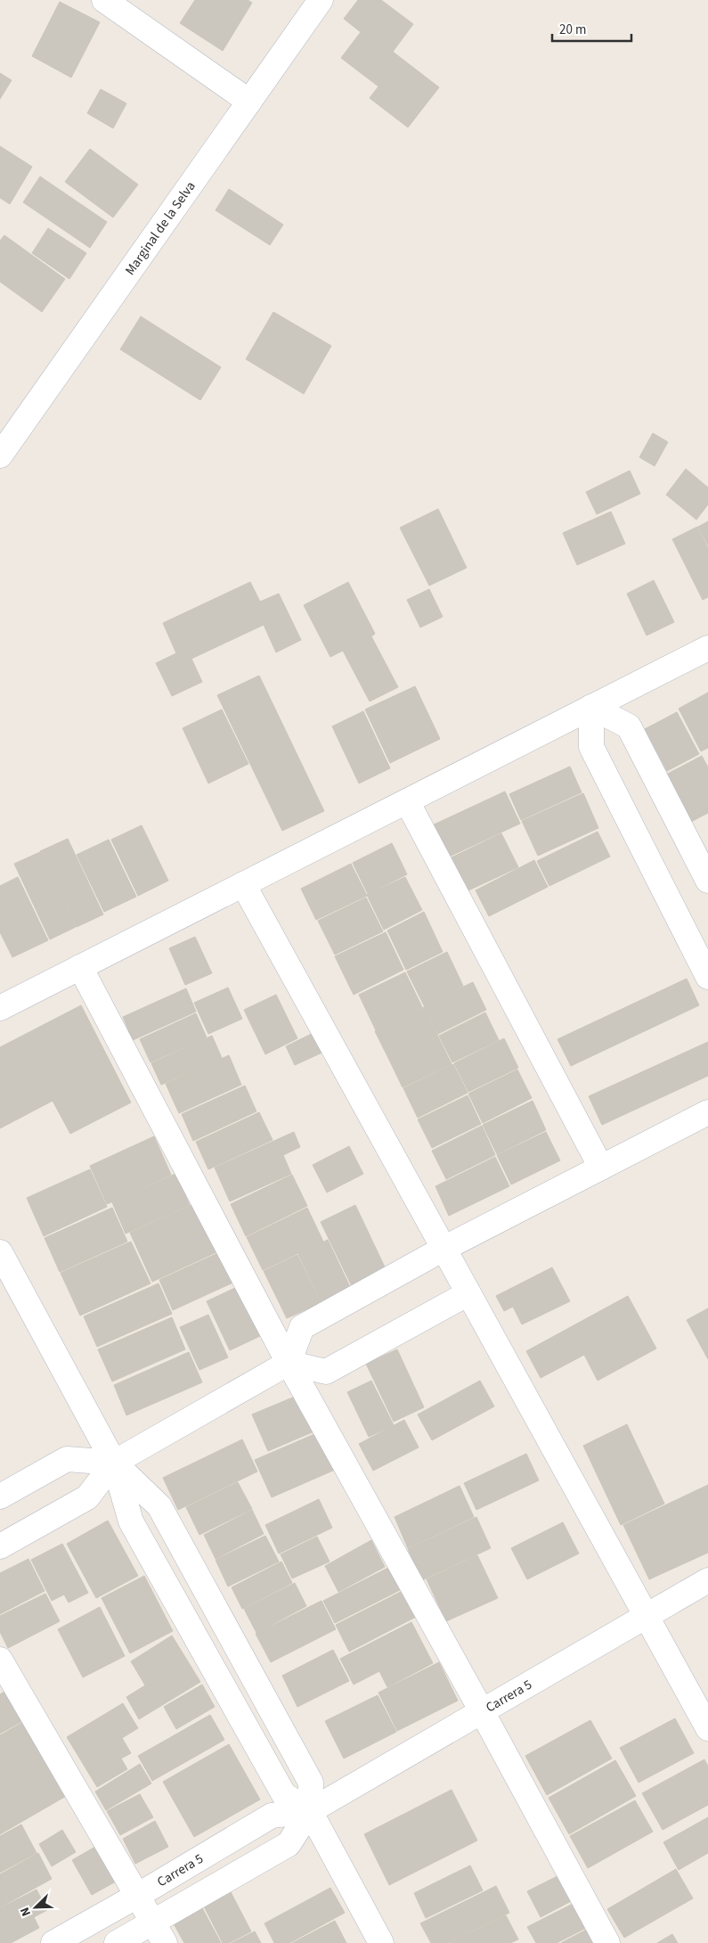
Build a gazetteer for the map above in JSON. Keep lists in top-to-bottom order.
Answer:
{
  "streets": {
    "street": ["Marginal de la Selva", "Carrera 5"]
  },
  "scale_bar": "20 m",
  "north": "bottom left"
}
